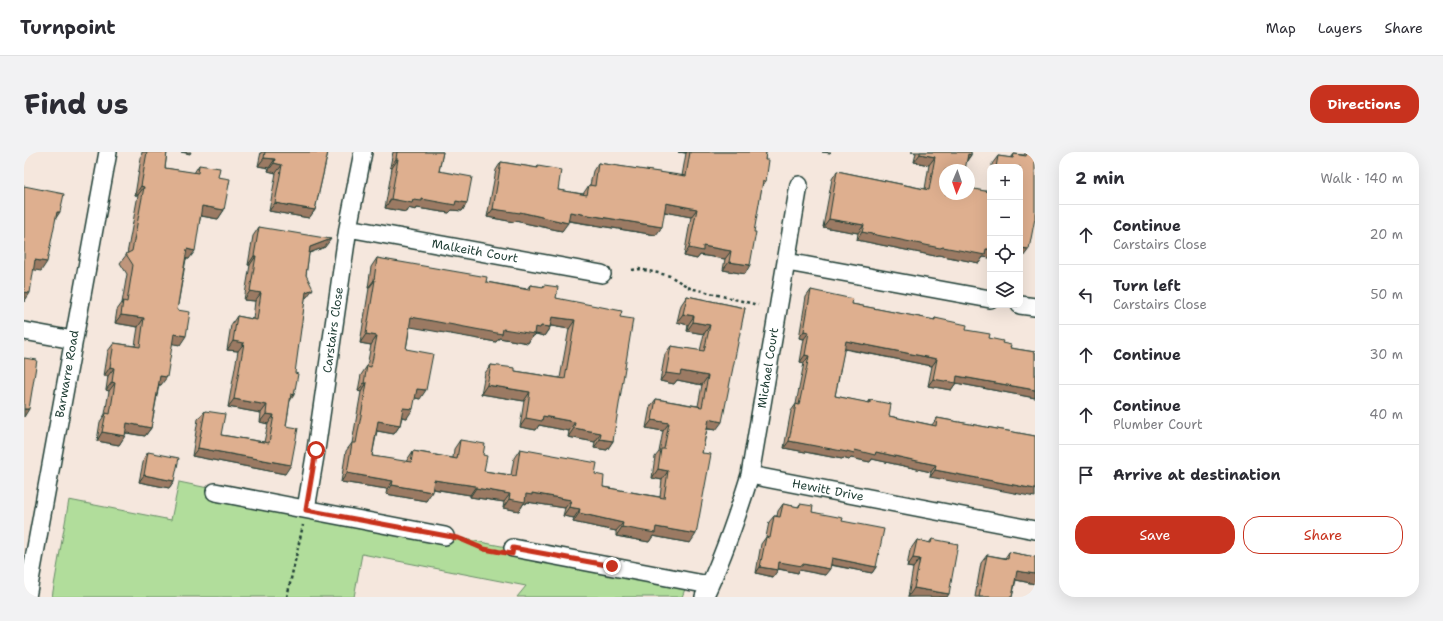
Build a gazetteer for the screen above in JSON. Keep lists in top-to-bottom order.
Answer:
{
  "streets": {
    "street": [
      "Malkeith Court",
      "Carstairs Close",
      "Michael Court",
      "Barwarre Road",
      "Hewitt Drive"
    ]
  },
  "crossings": [
    ["Malkeith Court", "Carstairs Close"],
    ["Michael Court", "Hewitt Drive"]
  ],
  "north": "bottom",
  "page": {
    "header": "Turnpoint",
    "nav": ["Map", "Layers", "Share"],
    "title": "Find us",
    "buttons": [
      "Directions",
      ["Save", "Share"]
    ],
    "heading": ["2 min", "Walk · 140 m"],
    "map_buttons": ["+", "−"],
    "list": [
      ["Continue", "Carstairs Close", "20 m"],
      ["Turn left", "Carstairs Close", "50 m"],
      ["Continue", "30 m"],
      ["Continue", "Plumber Court", "40 m"],
      "Arrive at destination"
    ]
  }
}
